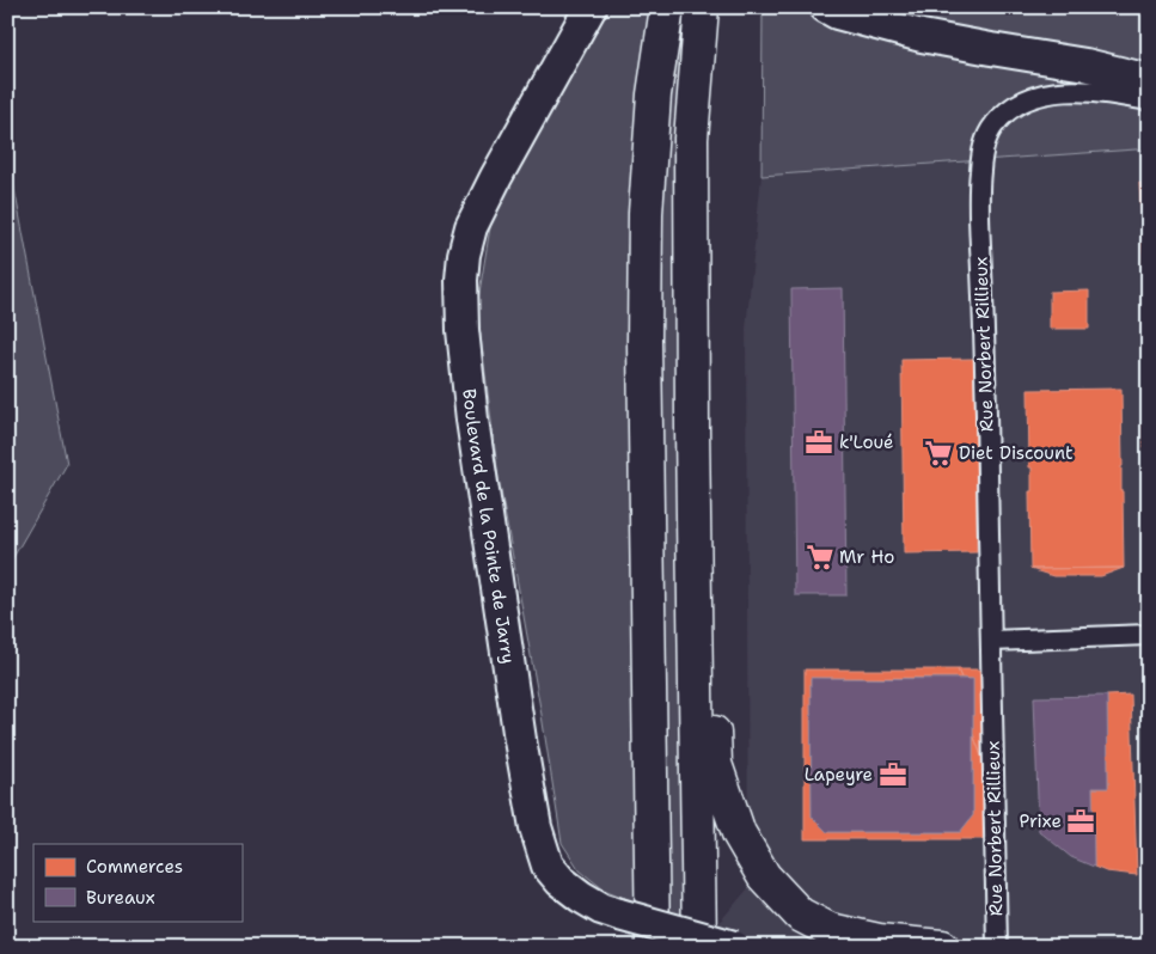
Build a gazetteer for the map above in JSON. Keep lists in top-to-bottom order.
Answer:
{
  "streets": {
    "main road": ["Boulevard de la Pointe de Jarry"],
    "street": ["Rue Norbert Rillieux"]
  },
  "places": {
    "office": ["k'Loué", "Lapeyre", "Prixe"],
    "supermarket": ["Diet Discount", "Mr Ho"]
  },
  "legend": ["Commerces", "Bureaux"]
}
